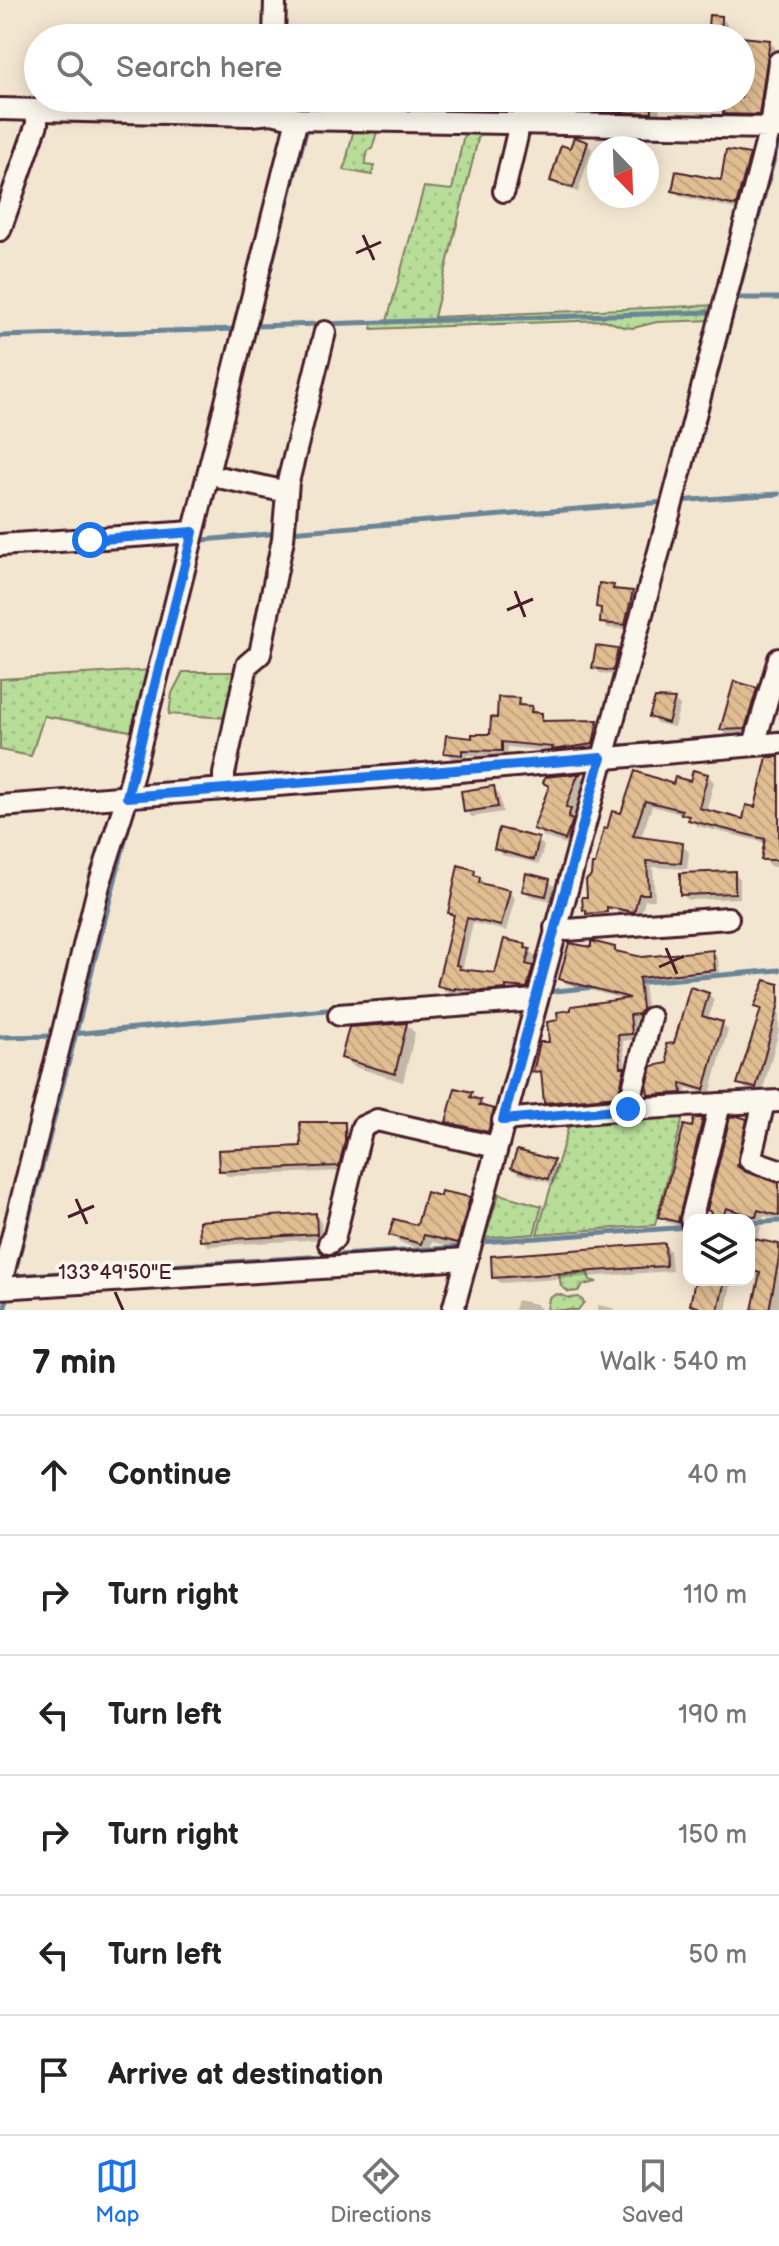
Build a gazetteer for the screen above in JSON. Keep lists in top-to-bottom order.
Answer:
{
  "north": "bottom right",
  "page": {
    "search": "Search here",
    "heading": ["7 min", "Walk · 540 m"],
    "list": [
      ["Continue", "40 m"],
      ["Turn right", "110 m"],
      ["Turn left", "190 m"],
      ["Turn right", "150 m"],
      ["Turn left", "50 m"],
      "Arrive at destination"
    ],
    "nav": ["Map", "Directions", "Saved"]
  },
  "coordinates": ["133°49'50\"E"]
}
